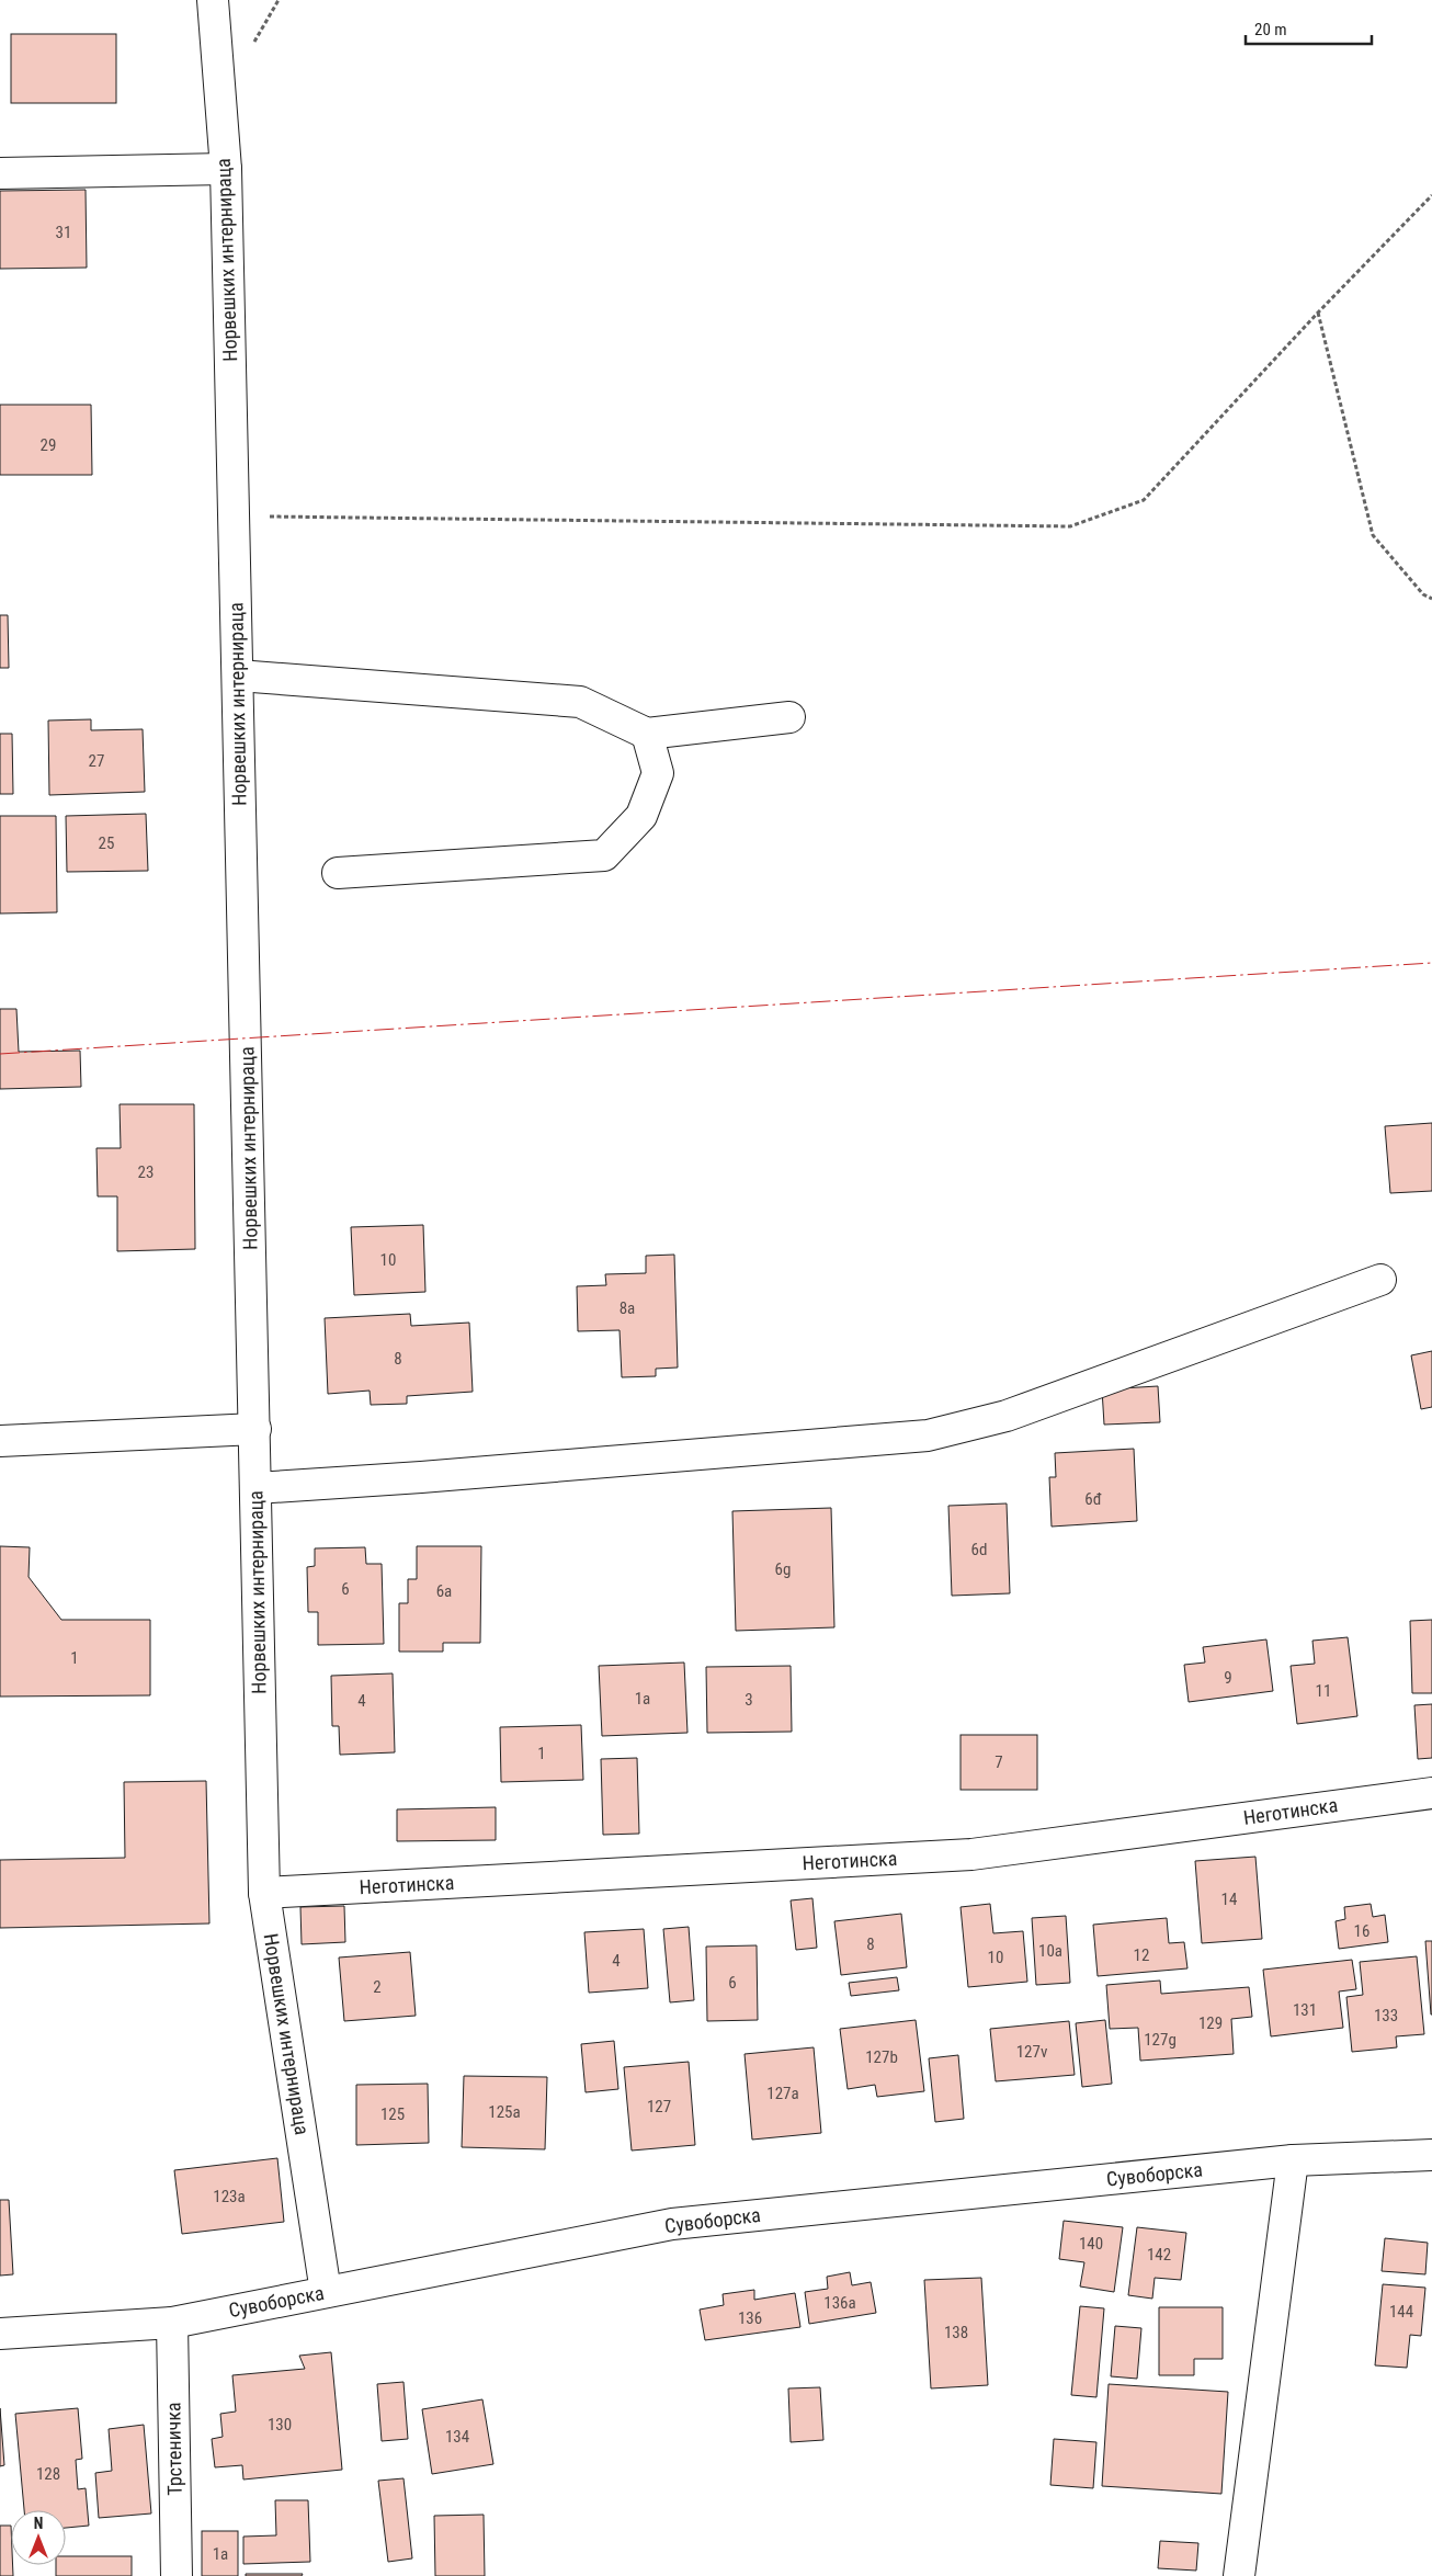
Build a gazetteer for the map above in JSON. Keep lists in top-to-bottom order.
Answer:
{
  "streets": {
    "street": [
      "Норвешких интернираца",
      "Неготинска",
      "Сувоборска",
      "Трстеничка"
    ]
  },
  "crossings": [
    ["Норвешких интернираца", "Неготинска"],
    ["Норвешких интернираца", "Сувоборска"],
    ["Сувоборска", "Трстеничка"]
  ],
  "house_numbers": [
    "31",
    "29",
    "27",
    "25",
    "23",
    "10",
    "8a",
    "8",
    "6đ",
    "6d",
    "6g",
    "6",
    "6a",
    "1",
    "9",
    "11",
    "1a",
    "3",
    "4",
    "1",
    "7",
    "14",
    "16",
    "8",
    "10a",
    "12",
    "10",
    "4",
    "6",
    "2",
    "131",
    "133",
    "129",
    "127g",
    "127v",
    "127b",
    "127a",
    "127",
    "125a",
    "125",
    "123a",
    "140",
    "142",
    "136a",
    "144",
    "136",
    "138",
    "130",
    "134",
    "128",
    "1a"
  ],
  "scale_bar": "20 m",
  "north": "top"
}
